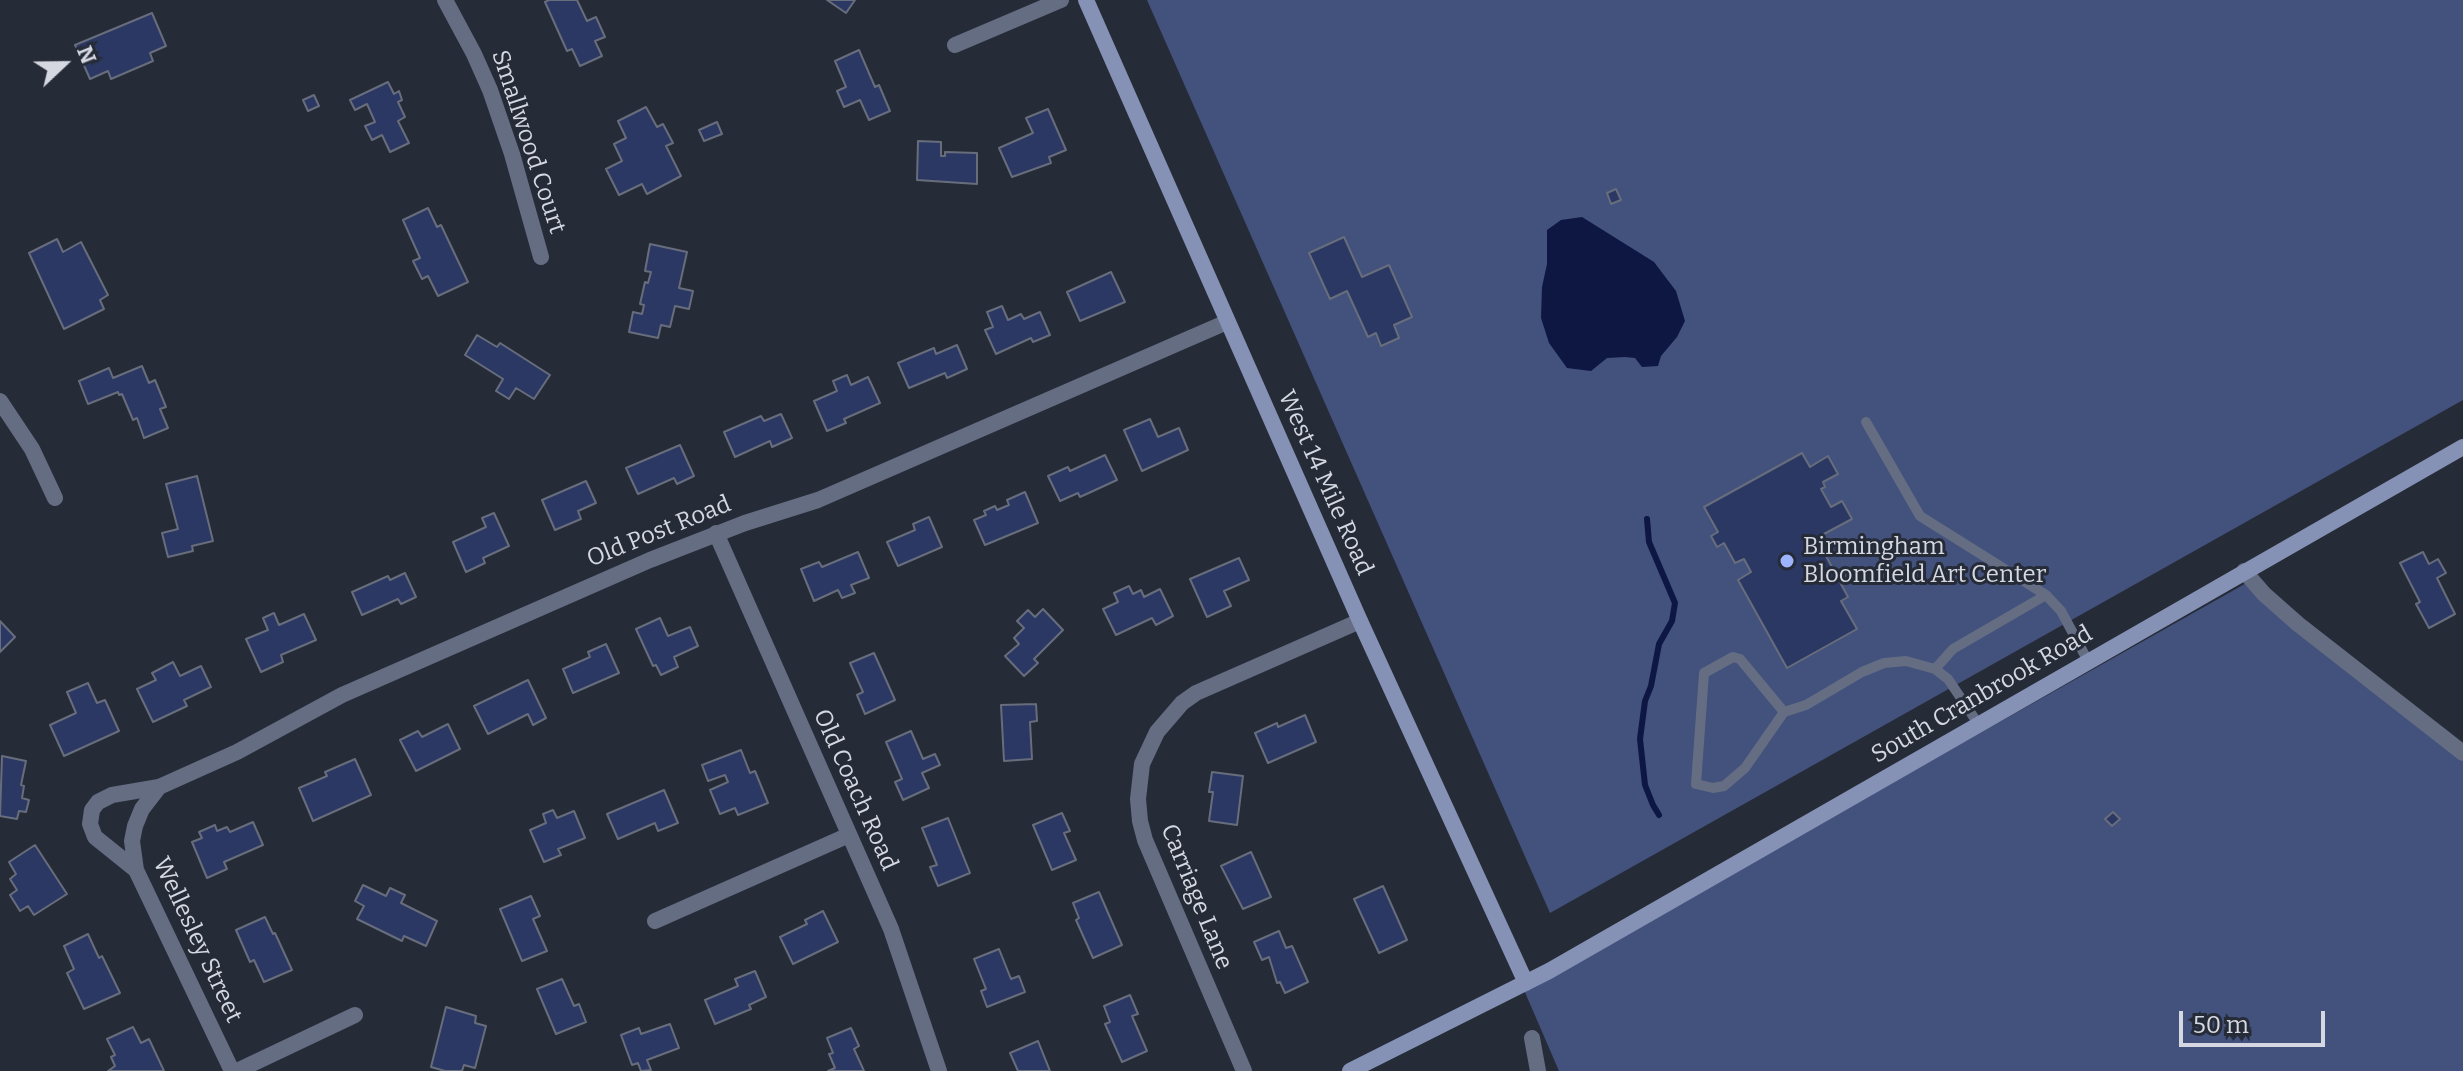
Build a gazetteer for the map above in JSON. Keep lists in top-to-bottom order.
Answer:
{
  "streets": {
    "street": [
      "Smallwood Court",
      "West 14 Mile Road",
      "Old Post Road",
      "South Cranbrook Road",
      "Old Coach Road",
      "Carriage Lane",
      "Wellesley Street"
    ]
  },
  "crossings": [
    ["West 14 Mile Road", "Old Post Road"],
    ["West 14 Mile Road", "South Cranbrook Road"],
    ["West 14 Mile Road", "Carriage Lane"],
    ["Old Post Road", "Old Coach Road"],
    ["Old Post Road", "Wellesley Street"]
  ],
  "places": ["Birmingham Bloomfield Art Center"],
  "scale_bar": "50 m",
  "north": "right"
}
